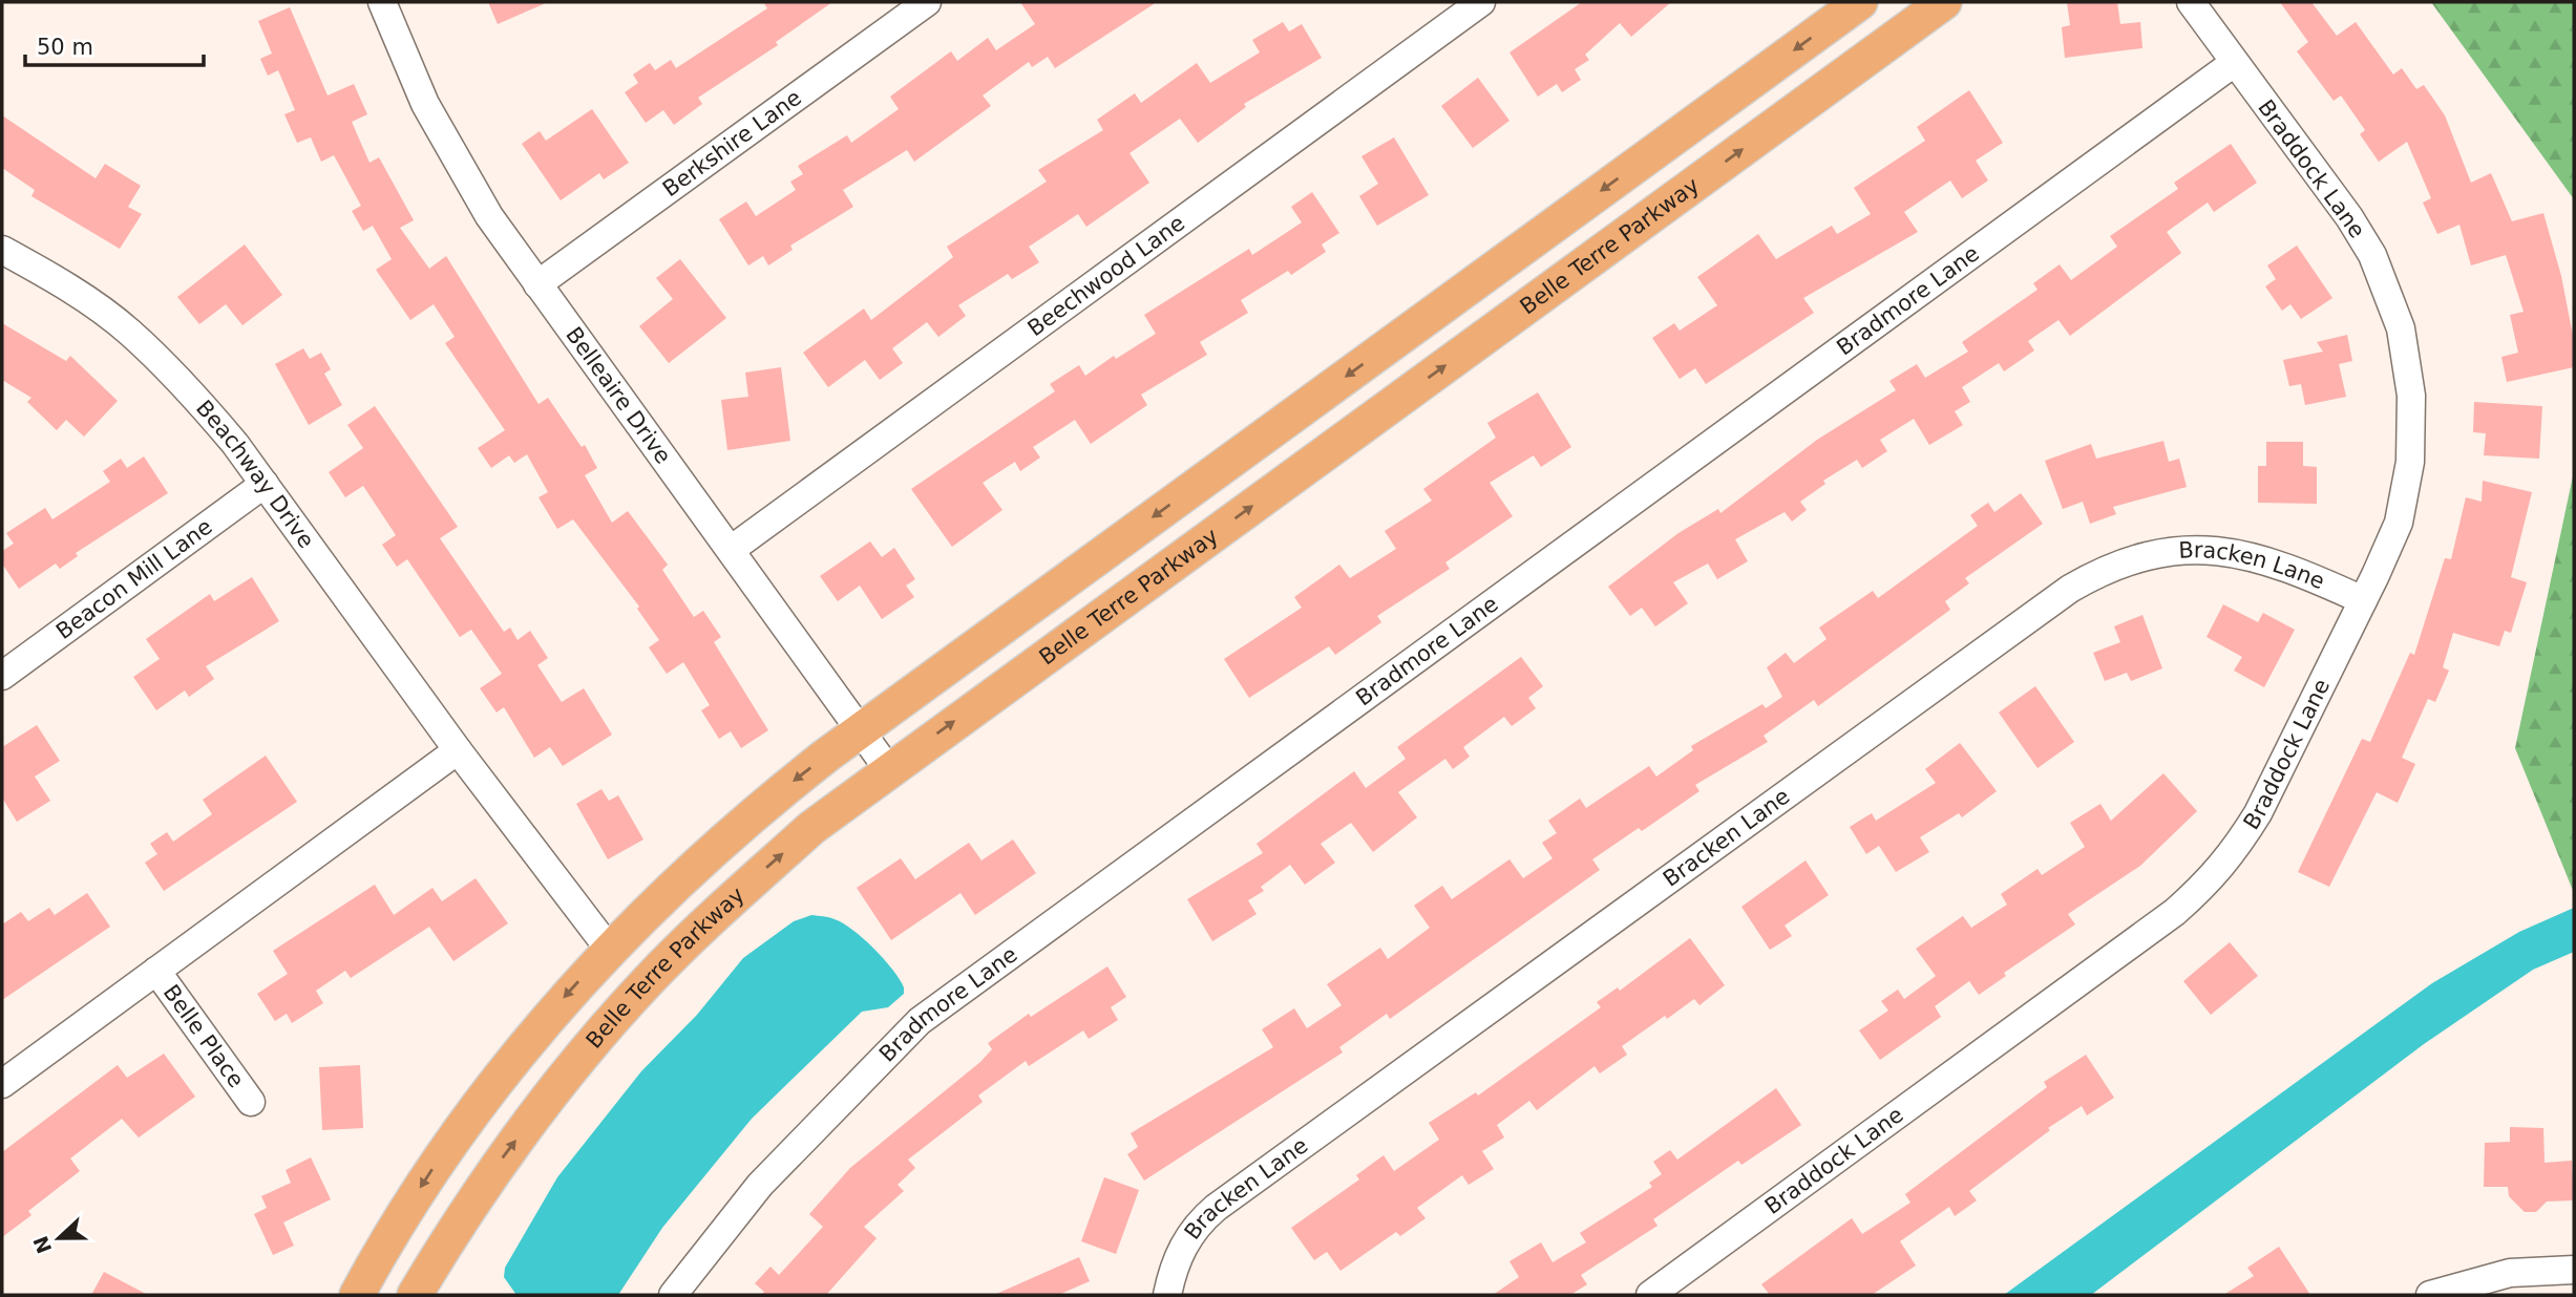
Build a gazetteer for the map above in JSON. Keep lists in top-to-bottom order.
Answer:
{
  "streets": {
    "main road": ["Belle Terre Parkway"],
    "street": [
      "Berkshire Lane",
      "Braddock Lane",
      "Beechwood Lane",
      "Bradmore Lane",
      "Belleaire Drive",
      "Beachway Drive",
      "Bracken Lane",
      "Beacon Mill Lane",
      "Belle Place"
    ]
  },
  "crossings": [
    ["Berkshire Lane", "Belleaire Drive"],
    ["Braddock Lane", "Bradmore Lane"],
    ["Braddock Lane", "Bracken Lane"],
    ["Belle Terre Parkway", "Belleaire Drive"],
    ["Beechwood Lane", "Belleaire Drive"],
    ["Beachway Drive", "Beacon Mill Lane"]
  ],
  "scale_bar": "50 m",
  "north": "left"
}
